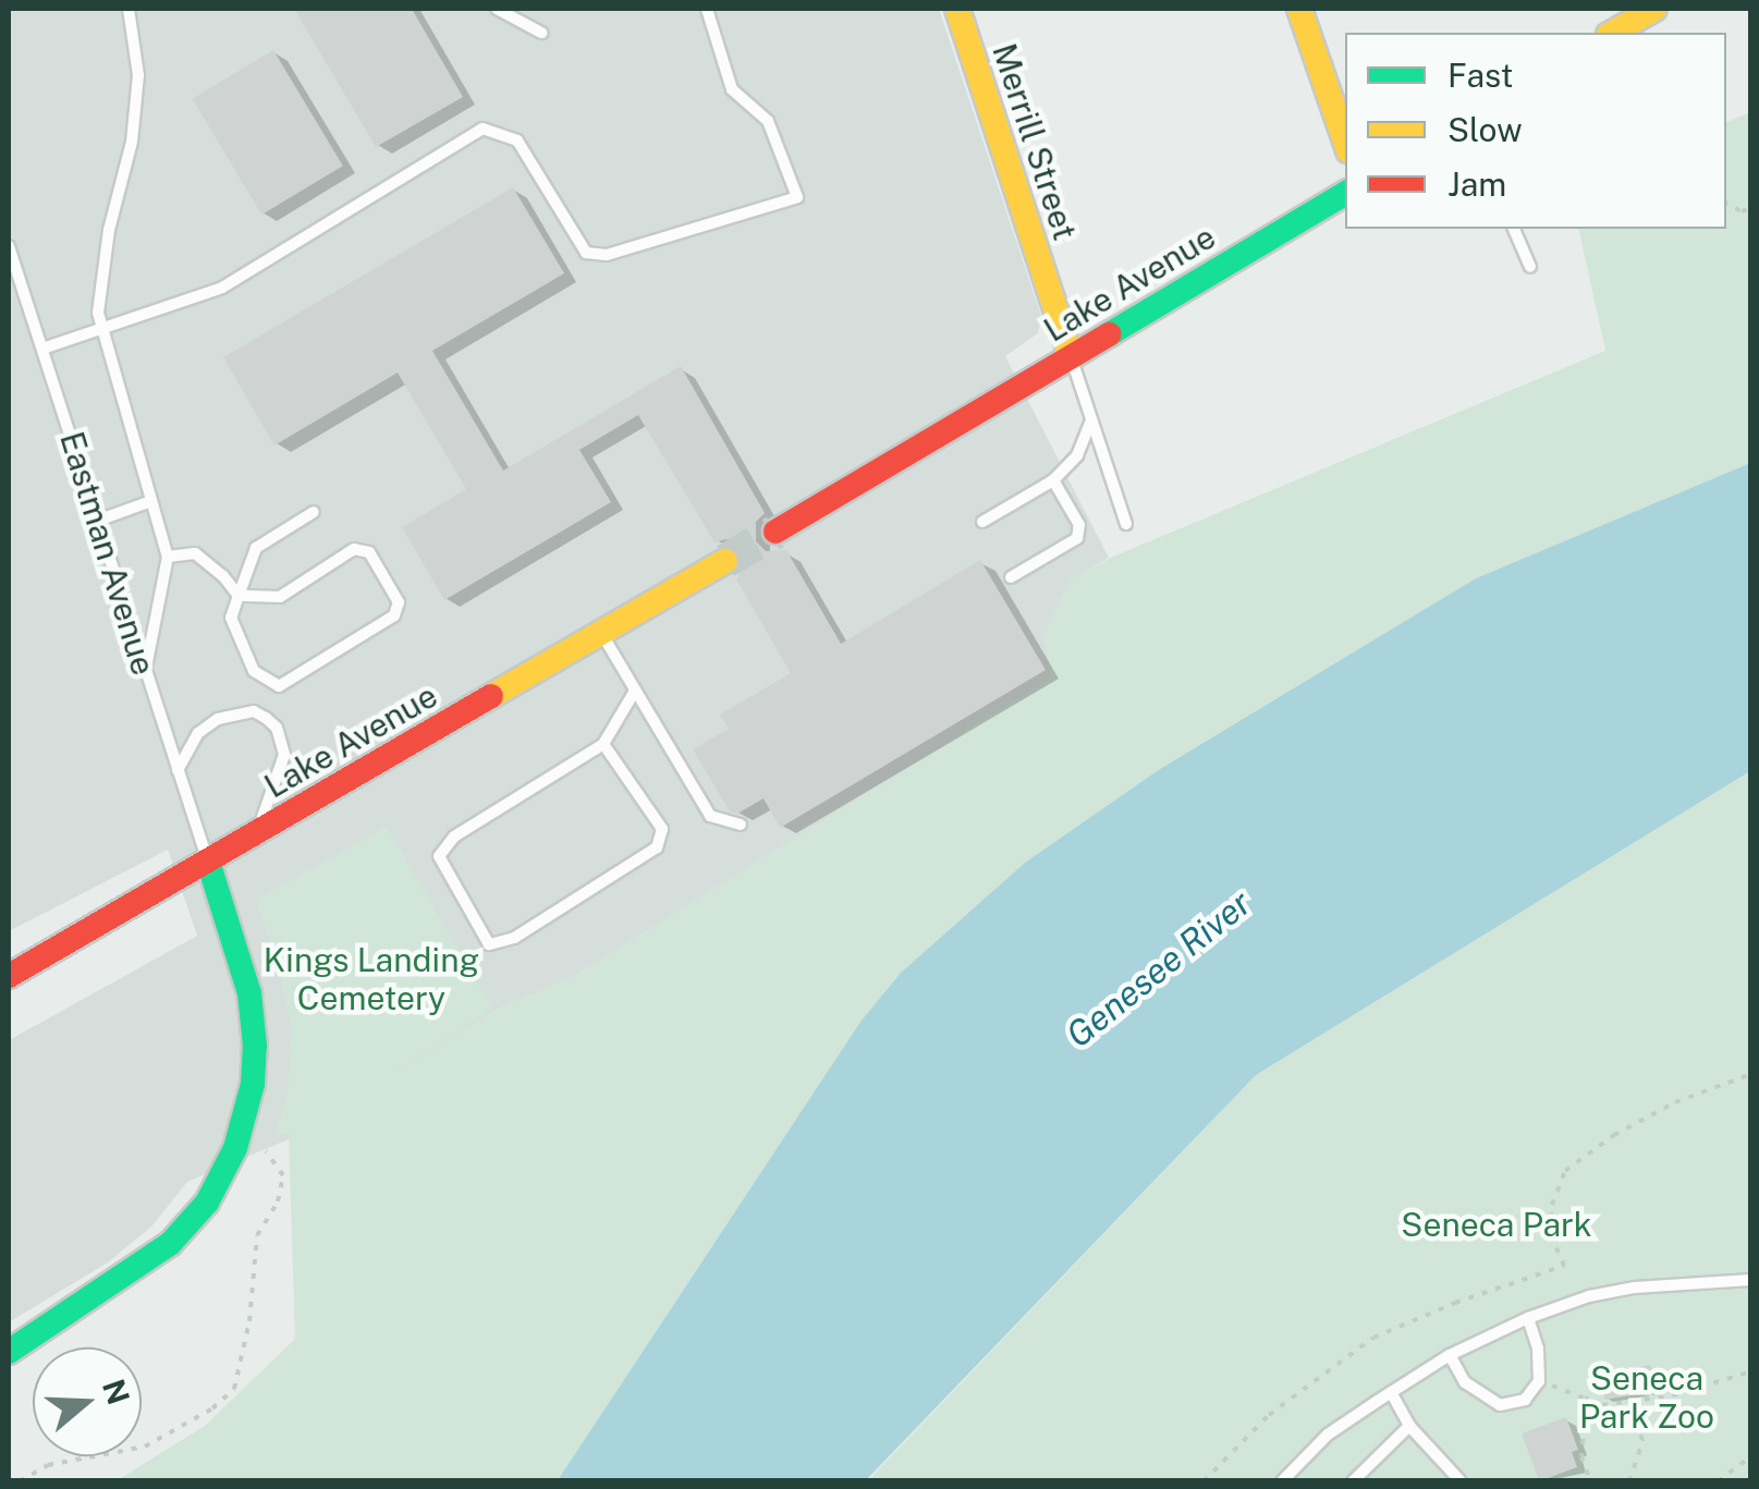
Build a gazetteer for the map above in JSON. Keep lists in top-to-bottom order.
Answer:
{
  "streets": {
    "main road": ["Merrill Street", "Lake Avenue"],
    "lane": ["Eastman Avenue"]
  },
  "crossings": [
    ["Merrill Street", "Lake Avenue"],
    ["Lake Avenue", "Eastman Avenue"]
  ],
  "water": ["Genesee River"],
  "parks": ["Kings Landing Cemetery", "Seneca Park", "Seneca Park Zoo"],
  "legend": ["Fast", "Slow", "Jam"],
  "north": "right"
}
